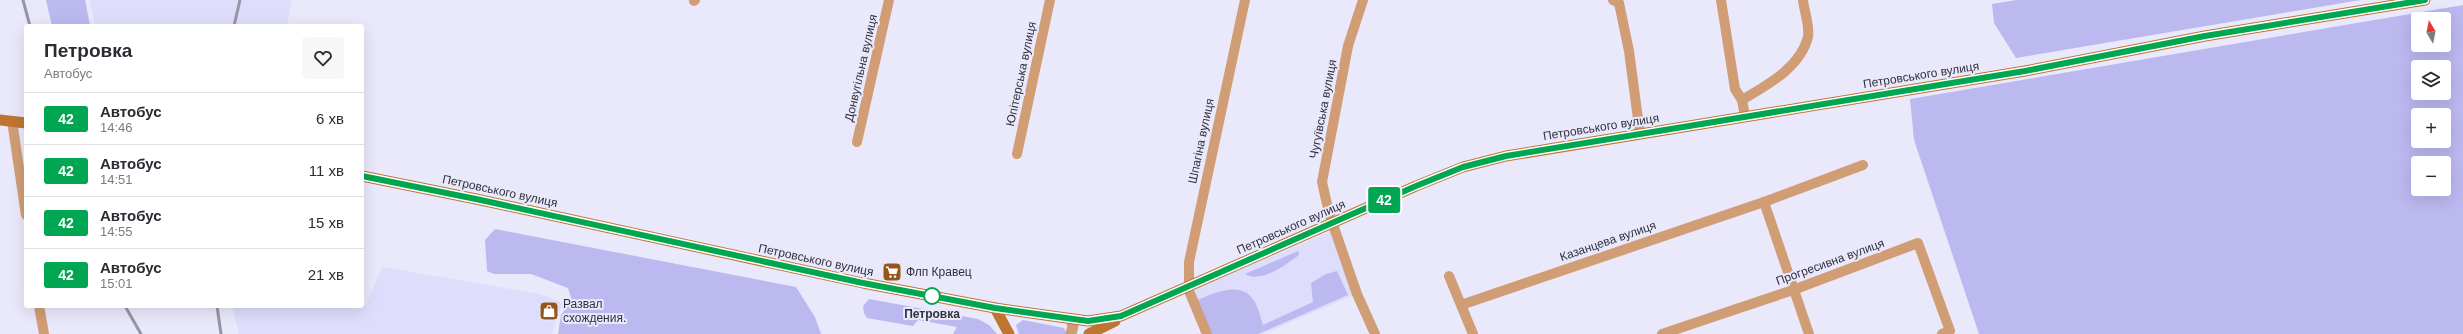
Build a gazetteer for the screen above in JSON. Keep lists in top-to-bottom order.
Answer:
{
  "streets": {
    "main road": ["Петровського вулиця"],
    "street": [
      "Донвугільна вулиця",
      "Юпітерська вулиця",
      "Чугуївська вулиця",
      "Шпагіна вулиця",
      "Казанцева вулиця",
      "Прогресивна вулиця"
    ]
  },
  "crossings": [
    ["Петровського вулиця", "Чугуївська вулиця"],
    ["Петровського вулиця", "Шпагіна вулиця"]
  ],
  "places": {
    "supermarket": ["Флп Кравец"],
    "other": ["Петровка"],
    "shop": ["Развал схождения."]
  },
  "lines": ["bus line 42"],
  "north": "top",
  "page": {
    "on_map": "42",
    "map_buttons": ["+", "−"],
    "heading": ["Петровка", "Автобус"],
    "list": [
      {
        "mark": "42",
        "name": "Автобус",
        "note": "14:46",
        "value": "6 хв"
      },
      {
        "mark": "42",
        "name": "Автобус",
        "note": "14:51",
        "value": "11 хв"
      },
      {
        "mark": "42",
        "name": "Автобус",
        "note": "14:55",
        "value": "15 хв"
      },
      {
        "mark": "42",
        "name": "Автобус",
        "note": "15:01",
        "value": "21 хв"
      }
    ]
  }
}
